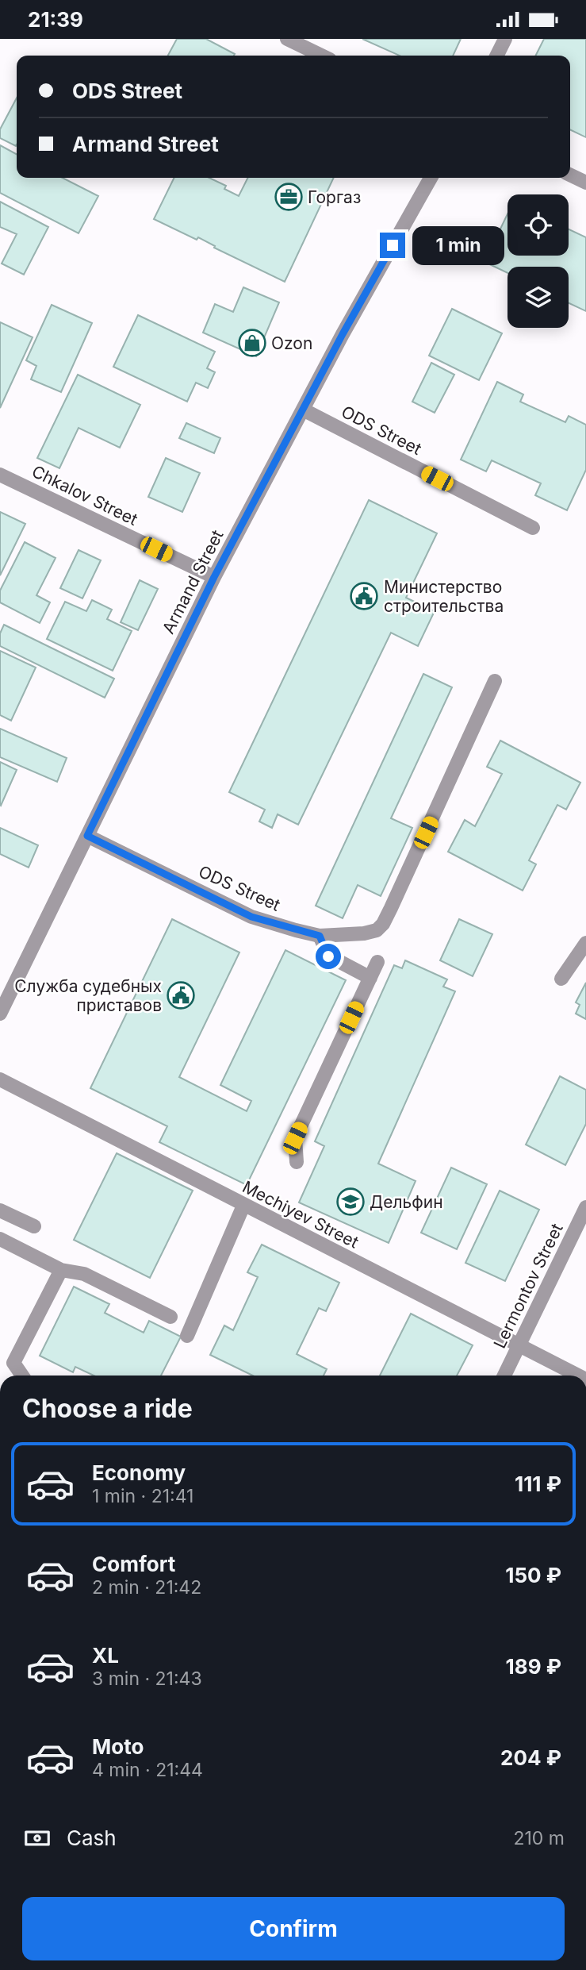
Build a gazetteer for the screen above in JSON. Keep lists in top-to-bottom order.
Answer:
{
  "streets": {
    "street": [
      "ODS Street",
      "Chkalov Street",
      "Armand Street",
      "Mechiyev Street",
      "Lermontov Street"
    ]
  },
  "crossings": [
    ["ODS Street", "Armand Street"],
    ["Chkalov Street", "Armand Street"],
    ["Mechiyev Street", "Lermontov Street"]
  ],
  "places": {
    "office": ["Горгаз"],
    "shop": ["Ozon"],
    "public building": ["Министерство строительства", "Служба судебных приставов"],
    "school or university": ["Дельфин"]
  },
  "page": {
    "status": "21:39",
    "banner": ["ODS Street", "Armand Street"],
    "bubble": "1 min",
    "heading": "Choose a ride",
    "list": [
      {
        "name": "Economy",
        "note": "1 min · 21:41",
        "value": "111 ₽"
      },
      {
        "name": "Comfort",
        "note": "2 min · 21:42",
        "value": "150 ₽"
      },
      {
        "name": "XL",
        "note": "3 min · 21:43",
        "value": "189 ₽"
      },
      {
        "name": "Moto",
        "note": "4 min · 21:44",
        "value": "204 ₽"
      }
    ],
    "pay": ["Cash", "210 m"],
    "buttons": "Confirm"
  }
}
